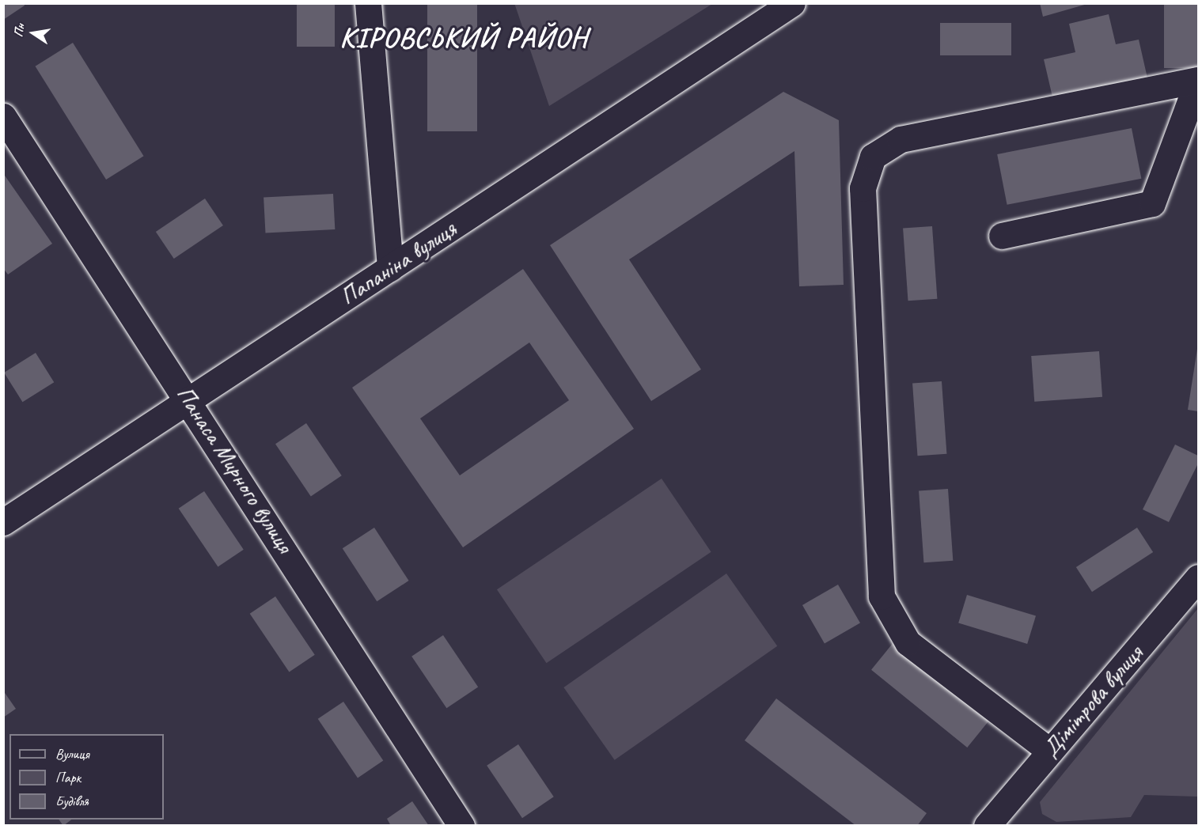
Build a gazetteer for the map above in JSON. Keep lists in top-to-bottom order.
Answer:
{
  "streets": {
    "street": ["Папаніна вулиця", "Панаса Мирного вулиця", "Дімітрова вулиця"]
  },
  "crossings": [
    ["Папаніна вулиця", "Панаса Мирного вулиця"]
  ],
  "districts": ["КІРОВСЬКИЙ РАЙОН"],
  "legend": ["Вулиця", "Парк", "Будівля"],
  "north": "left"
}
